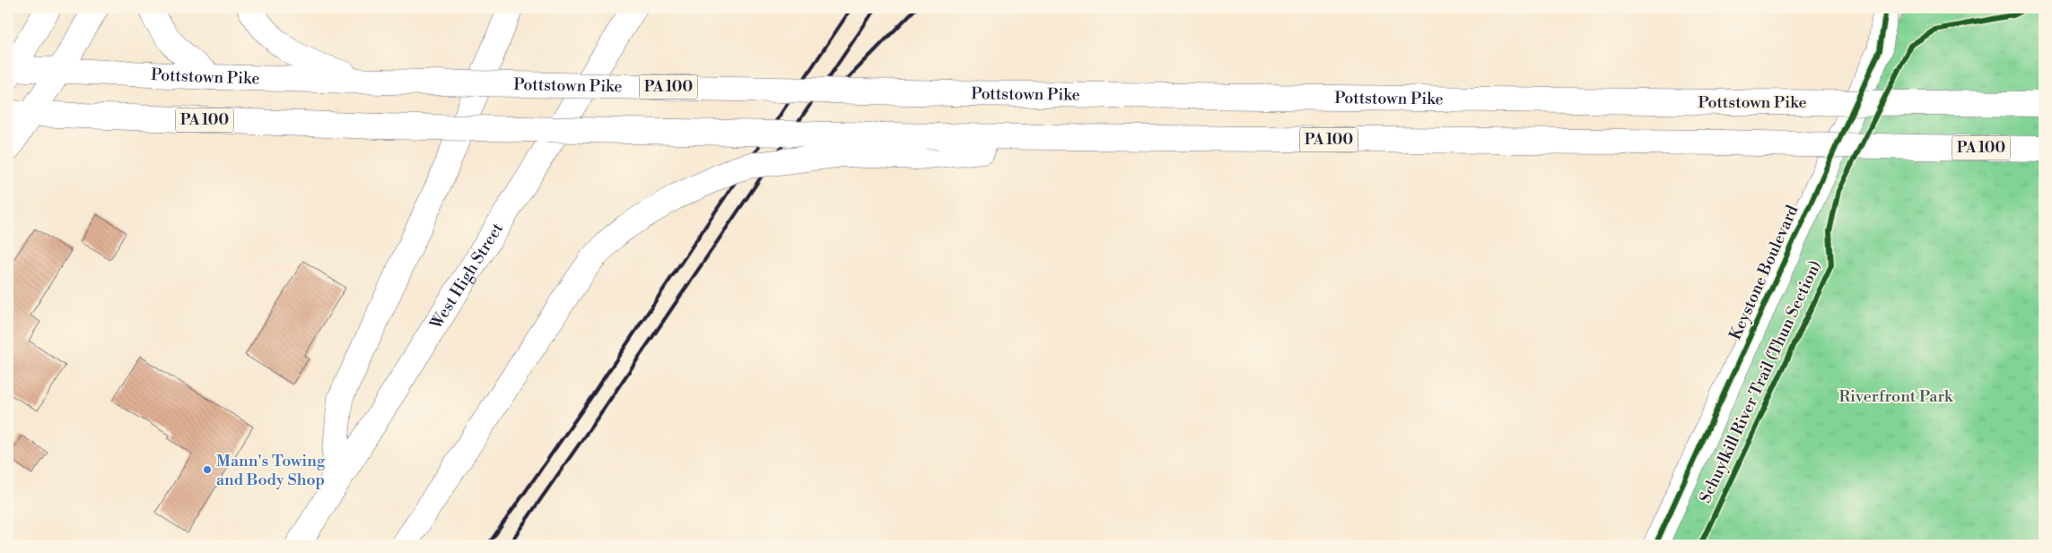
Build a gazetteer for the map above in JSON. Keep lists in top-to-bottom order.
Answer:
{
  "streets": {
    "main road": [
      "Pottstown Pike",
      "PA 100",
      "Keystone Boulevard",
      "West High Street"
    ],
    "cycle path": ["Schuylkill River Trail (Thun Section)"]
  },
  "parks": ["Riverfront Park"],
  "places": ["Mann's Towing and Body Shop"]
}
